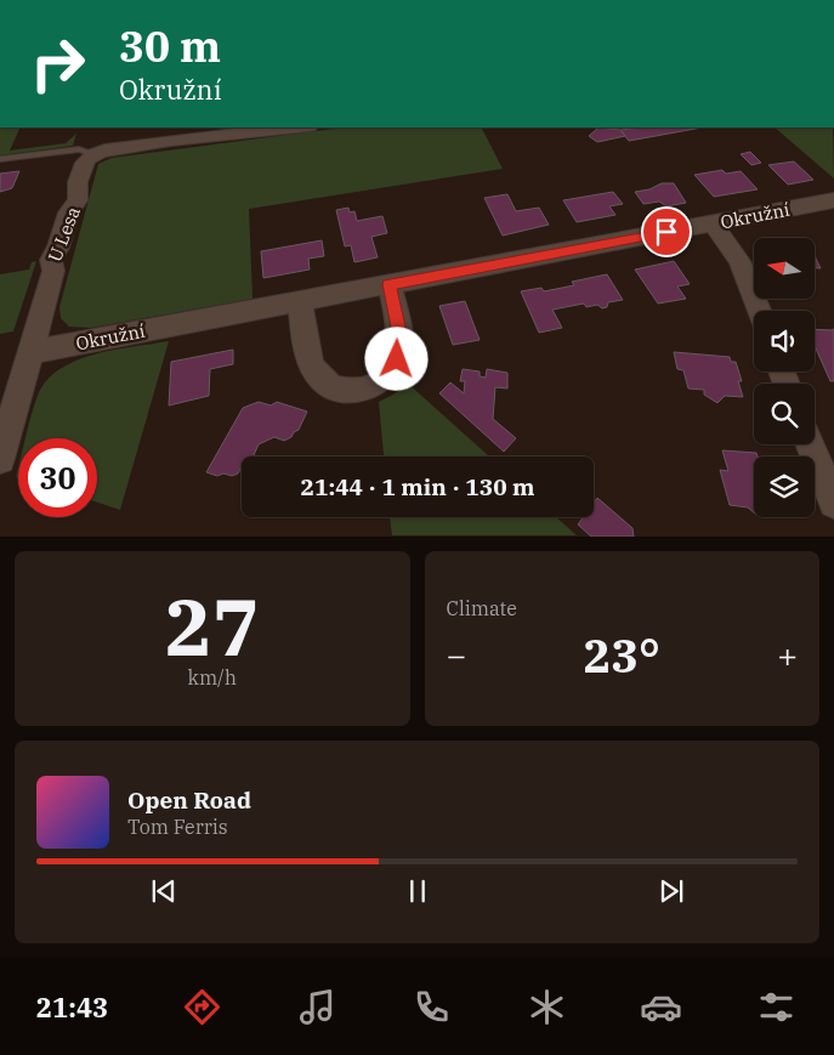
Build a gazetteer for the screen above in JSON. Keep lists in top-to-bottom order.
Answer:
{
  "streets": {
    "street": ["Okružní", "U Lesa"]
  },
  "crossings": [
    ["Okružní", "U Lesa"]
  ],
  "north": "left",
  "page": {
    "turn": ["30 m", "Okružní"],
    "limit": "30",
    "trip": "21:44 · 1 min · 130 m",
    "tile": [
      ["27", "km/h"],
      "Climate"
    ],
    "heat": ["−", "23°", "+"],
    "song": ["Open Road", "Tom Ferris"],
    "tabs": "21:43"
  }
}
